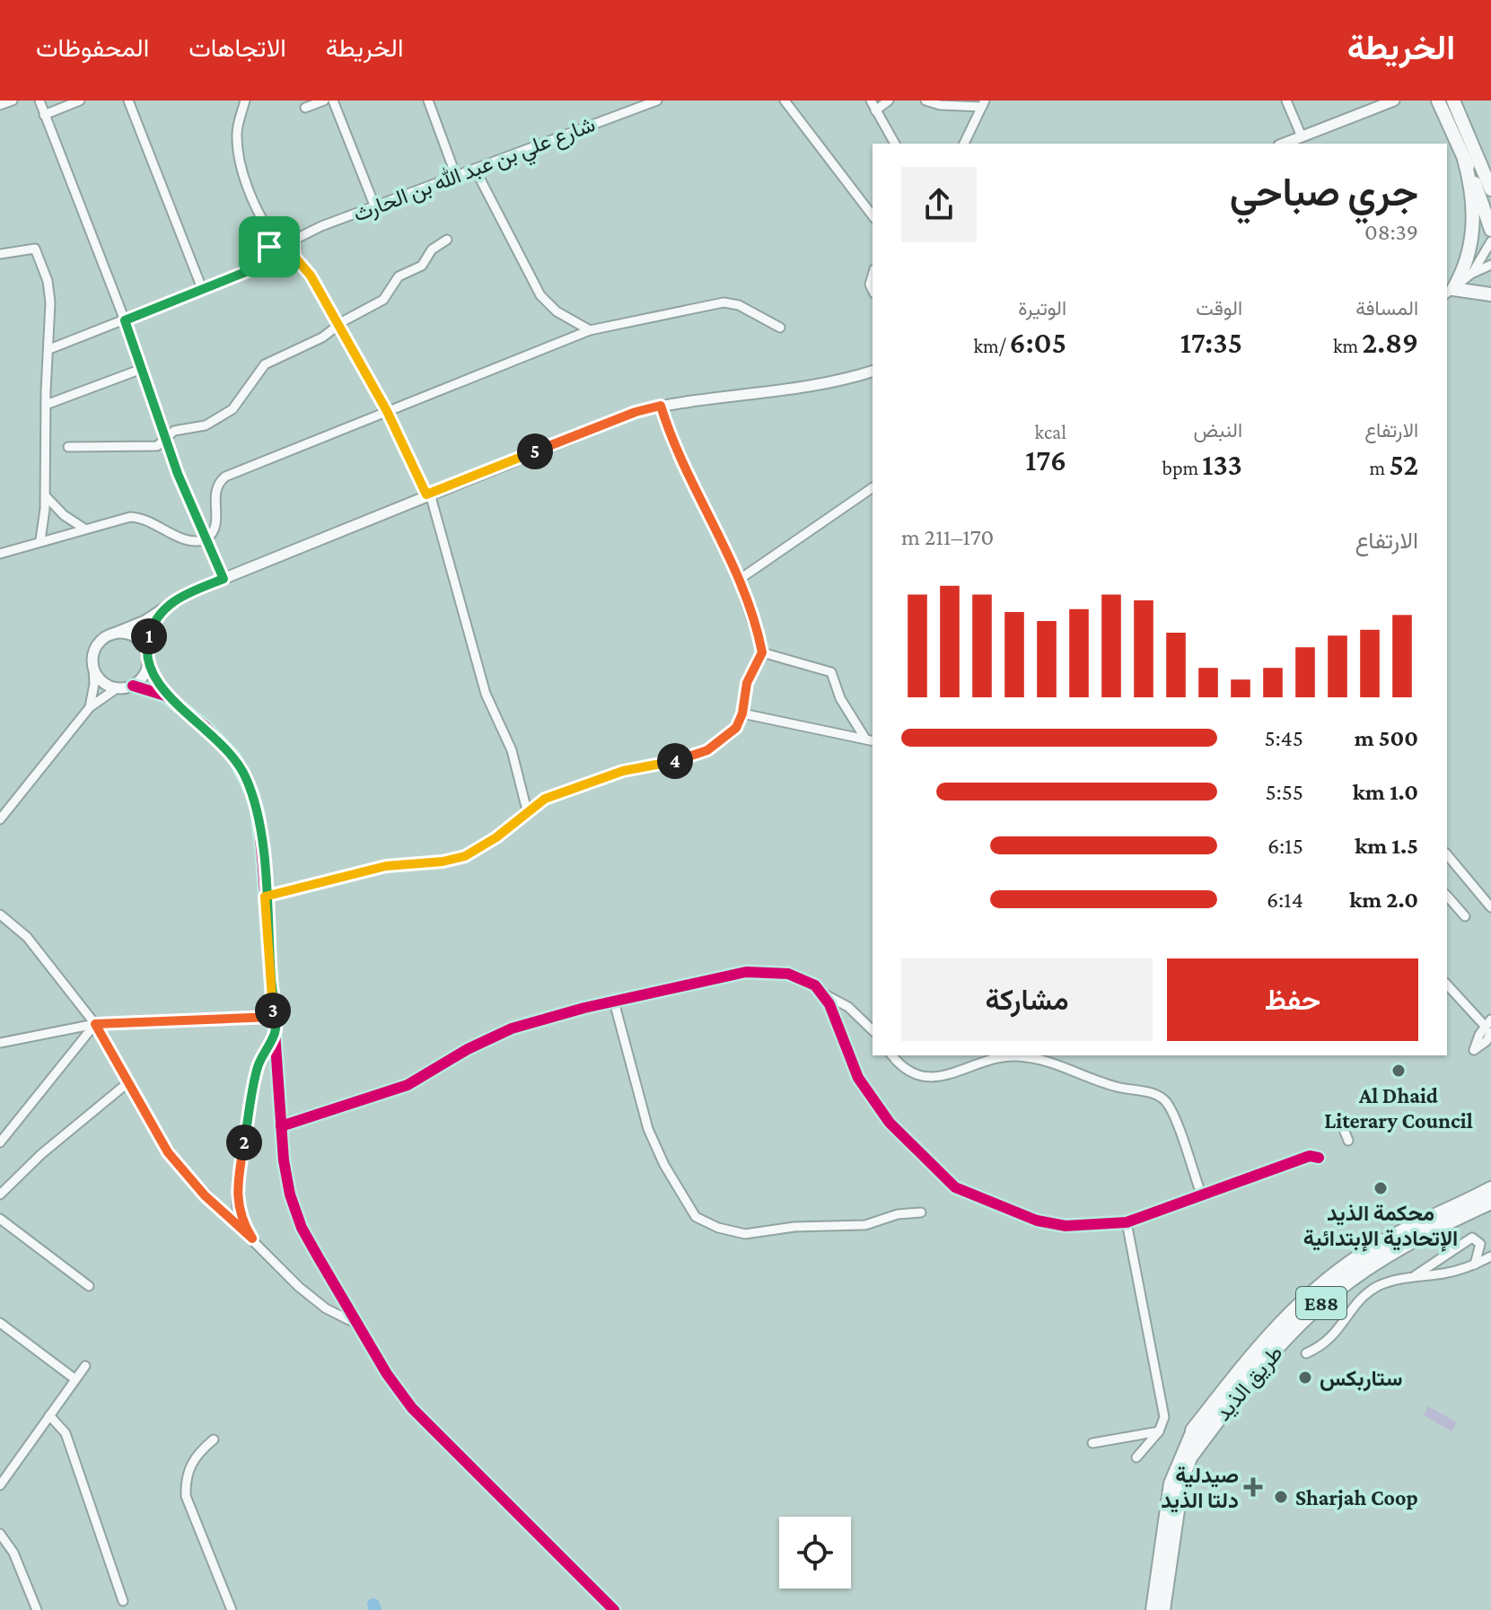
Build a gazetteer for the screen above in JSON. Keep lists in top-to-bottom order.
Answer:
{
  "streets": {
    "highway": ["E88", "طريق الذيد"],
    "street": ["شارع علي بن عبد الله بن الحارث"]
  },
  "places": {
    "other": [
      "Al Dhaid Literary Council",
      "محكمة الذيد الإتحادية الإبتدائية",
      "ستاربكس",
      "Sharjah Coop"
    ],
    "health": ["صيدلية دلتا الذيد"]
  },
  "page": {
    "header": "الخريطة",
    "nav": ["الخريطة", "الاتجاهات", "المحفوظات"],
    "heading": ["جري صباحي", "08:39"],
    "stats": [
      ["المسافة", "2.89 km"],
      ["الوقت", "17:35"],
      ["الوتيرة", "6:05 /km"],
      ["الارتفاع", "52 m"],
      ["النبض", "133 bpm"],
      ["kcal", "176"]
    ],
    "pins": [
      "5",
      "1",
      "4",
      "3",
      "2"
    ],
    "chart": ["الارتفاع", "170–211 m"],
    "list": [
      {
        "name": "500 m",
        "note": "5:45"
      },
      {
        "name": "1.0 km",
        "note": "5:55"
      },
      {
        "name": "1.5 km",
        "note": "6:15"
      },
      {
        "name": "2.0 km",
        "note": "6:14"
      }
    ],
    "buttons": ["حفظ", "مشاركة"]
  }
}
